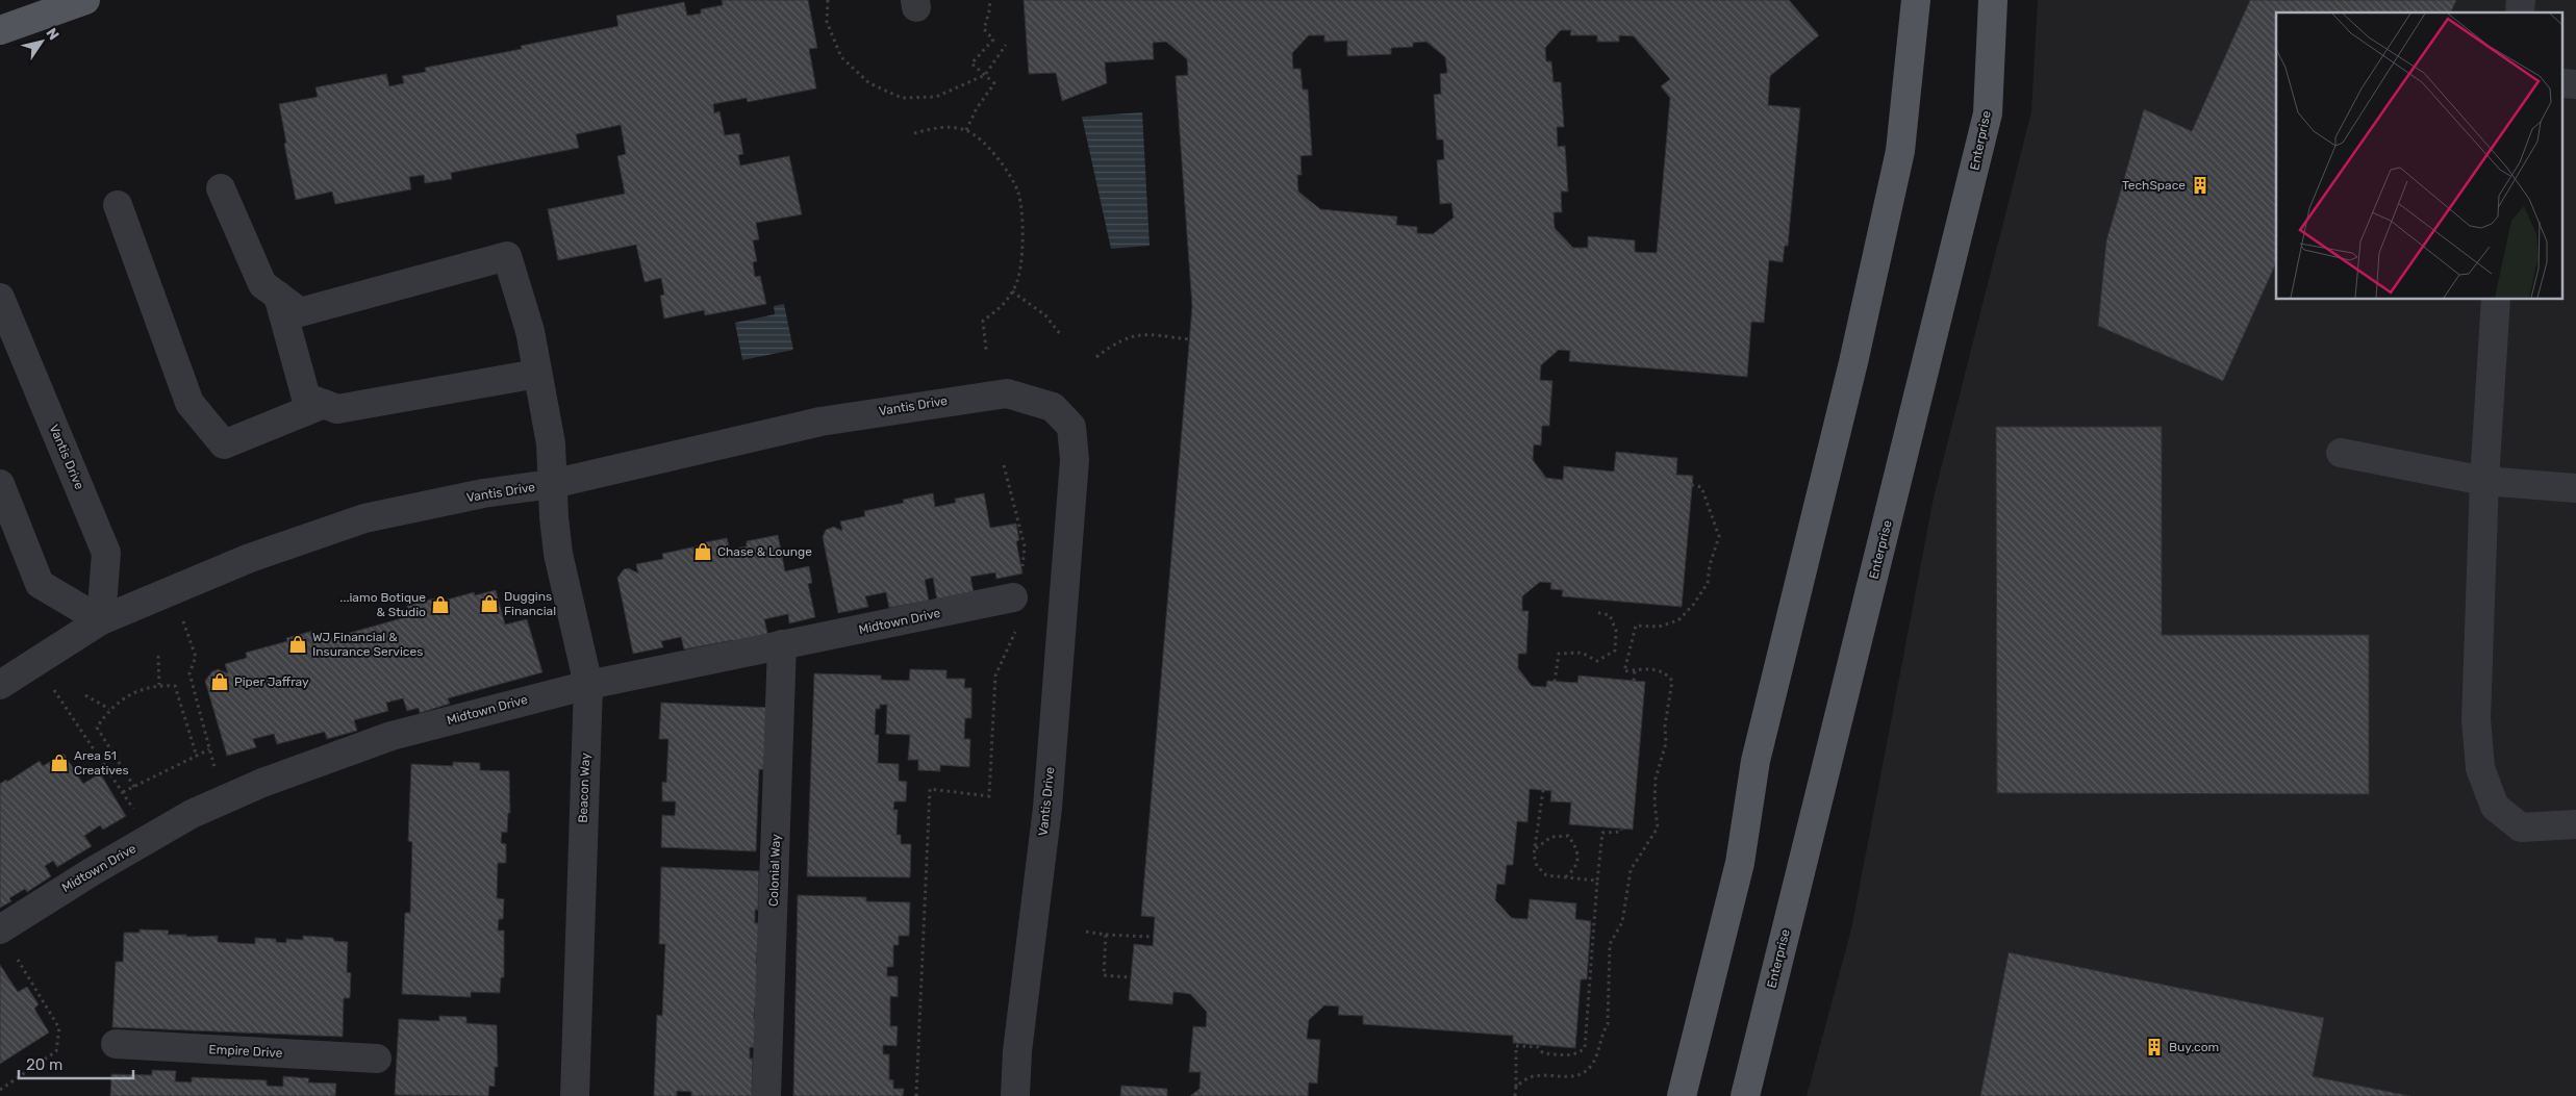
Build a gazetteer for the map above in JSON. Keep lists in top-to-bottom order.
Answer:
{
  "streets": {
    "main road": ["Enterprise"],
    "street": [
      "Vantis Drive",
      "Midtown Drive",
      "Beacon Way",
      "Colonial Way",
      "Empire Drive"
    ]
  },
  "crossings": [
    ["Vantis Drive", "Beacon Way"],
    ["Midtown Drive", "Beacon Way"],
    ["Midtown Drive", "Colonial Way"]
  ],
  "places": {
    "building": ["TechSpace", "Buy.com"],
    "shop": [
      "Chase & Lounge",
      "Duggins Financial",
      "...iamo Botique & Studio",
      "WJ Financial & Insurance Services",
      "Piper Jaffray",
      "Area 51 Creatives"
    ]
  },
  "scale_bar": "20 m",
  "north": "top right"
}
